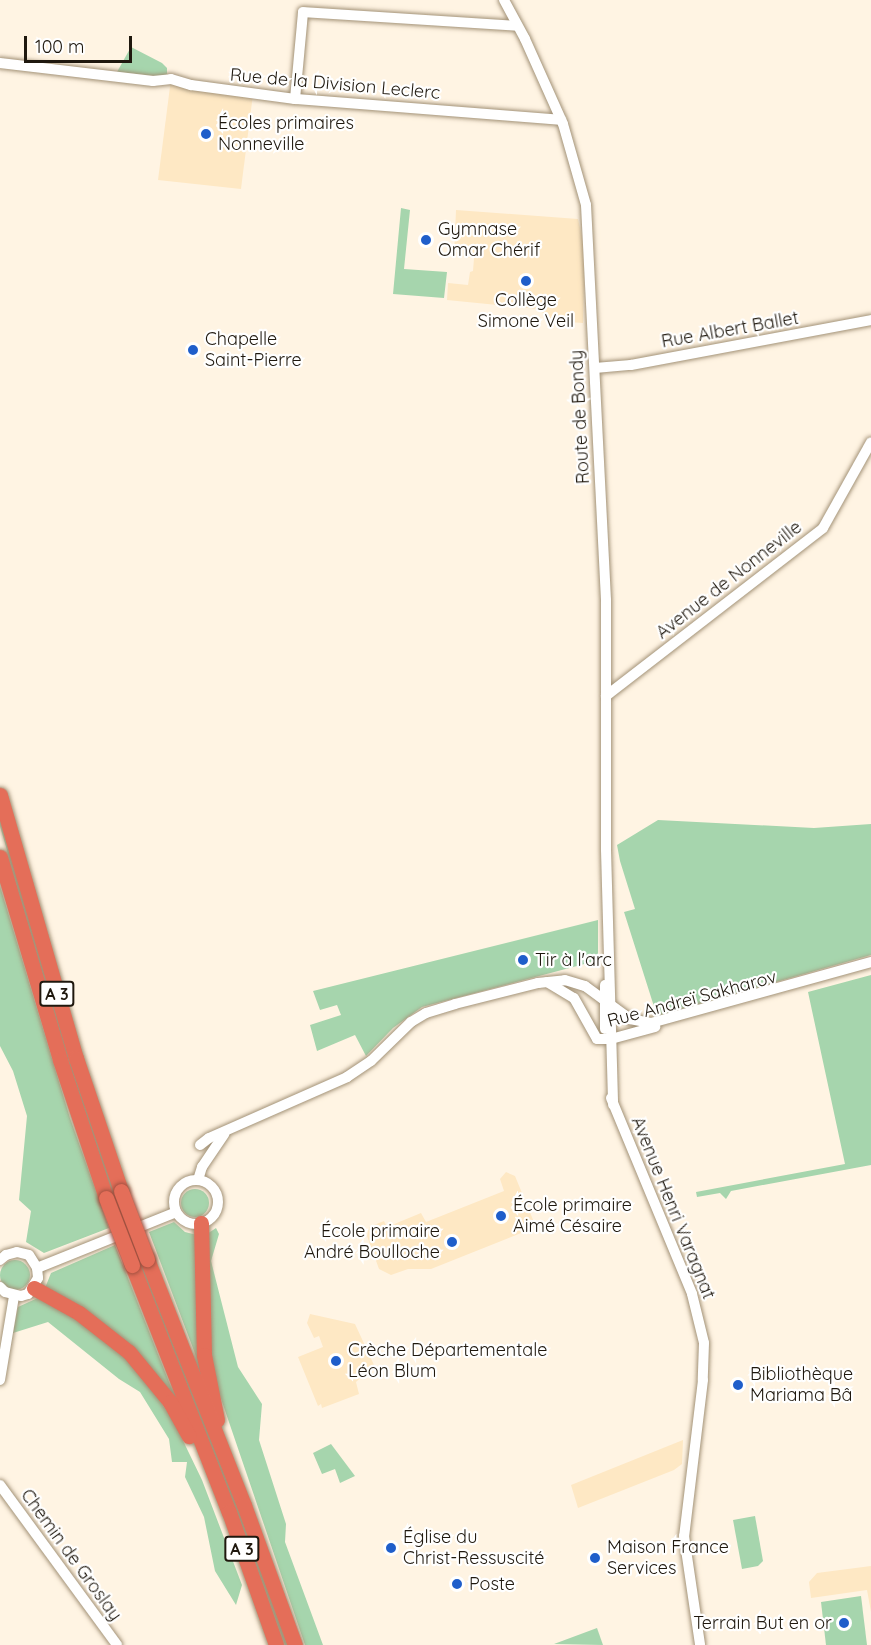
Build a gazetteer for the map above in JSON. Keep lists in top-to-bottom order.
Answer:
{
  "streets": {
    "highway": ["A 3"],
    "street": [
      "Rue de la Division Leclerc",
      "Rue Albert Ballet",
      "Route de Bondy",
      "Avenue de Nonneville",
      "Rue Andreï Sakharov",
      "Avenue Henri Varagnat",
      "Chemin de Groslay"
    ]
  },
  "crossings": [
    ["Rue de la Division Leclerc", "Route de Bondy"],
    ["Rue Albert Ballet", "Route de Bondy"],
    ["Route de Bondy", "Avenue de Nonneville"],
    ["Route de Bondy", "Avenue Henri Varagnat"],
    ["Rue Andreï Sakharov", "Avenue Henri Varagnat"]
  ],
  "places": [
    "Écoles primaires Nonneville",
    "Gymnase Omar Chérif",
    "Collège Simone Veil",
    "Chapelle Saint-Pierre",
    "Tir à l'arc",
    "École primaire Aimé Césaire",
    "École primaire André Boulloche",
    "Crèche Départementale Léon Blum",
    "Bibliothèque Mariama Bâ",
    "Église du Christ-Ressuscité",
    "Maison France Services",
    "Poste",
    "Terrain But en or"
  ],
  "scale_bar": "100 m"
}
